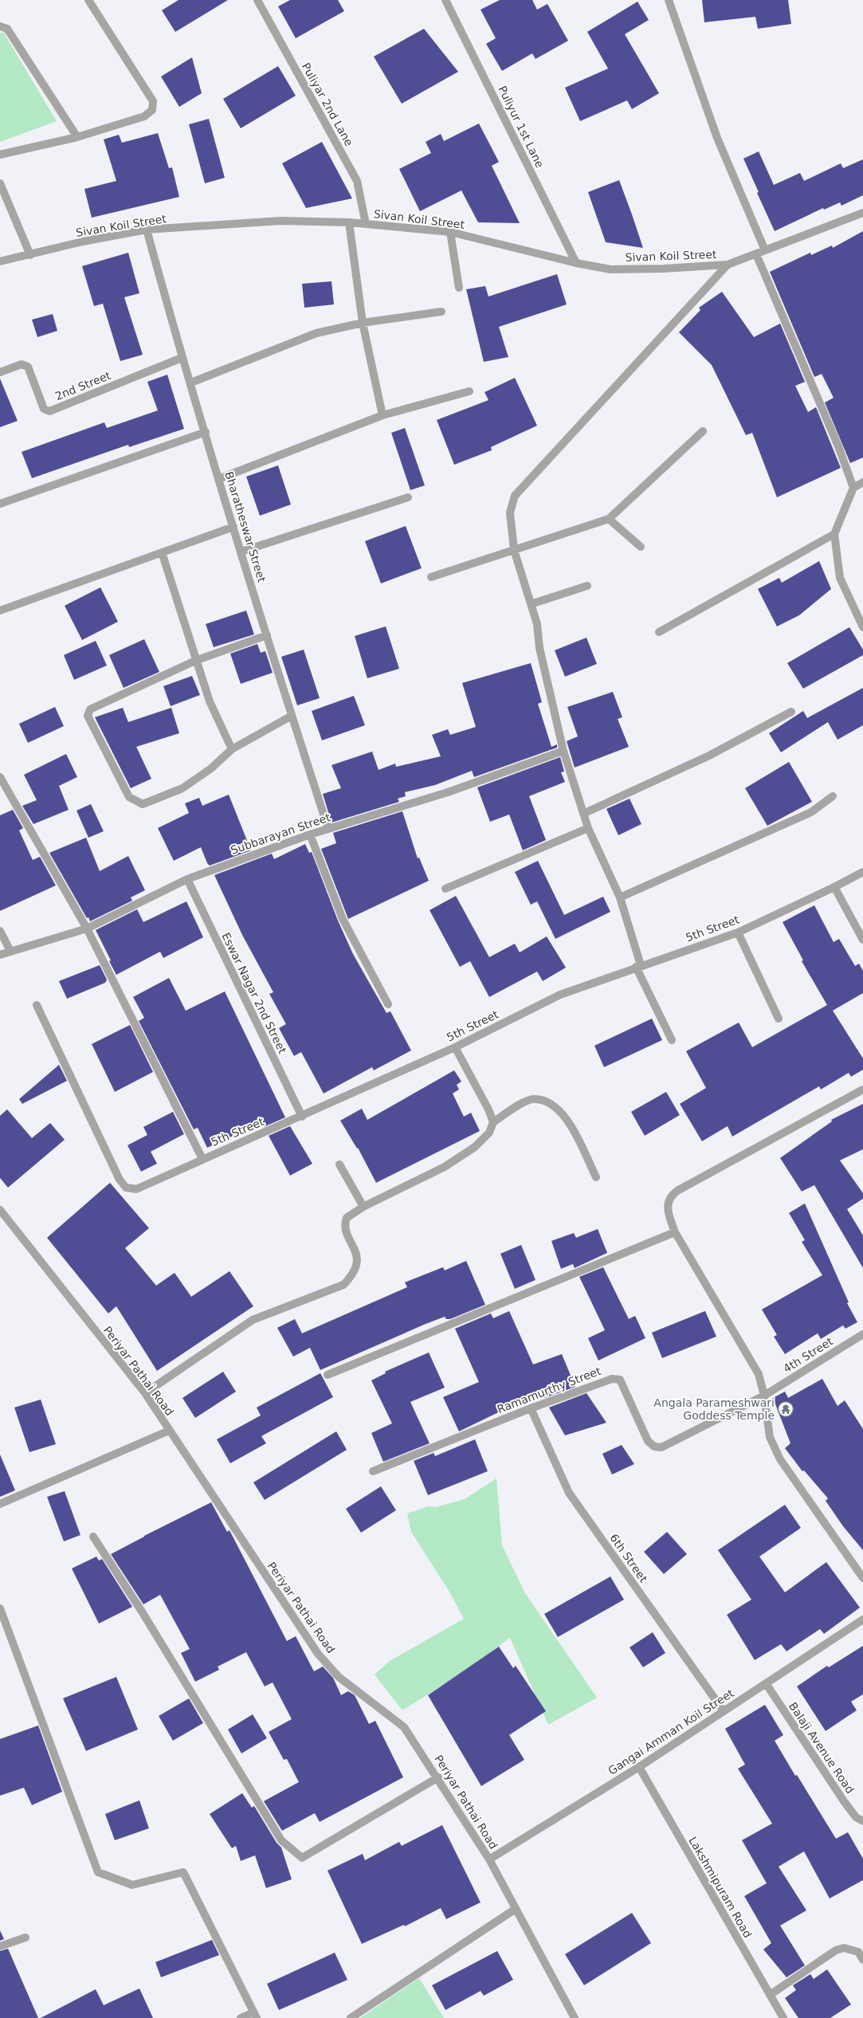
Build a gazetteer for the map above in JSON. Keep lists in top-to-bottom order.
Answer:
{
  "streets": {
    "street": [
      "Puliyar 2nd Lane",
      "Puliyur 1st Lane",
      "Sivan Koil Street",
      "2nd Street",
      "Bharatheswar Street",
      "Subbarayan Street",
      "5th Street",
      "Eswar Nagar 2nd Street",
      "4th Street",
      "Periyar Pathai Road",
      "Ramamurthy Street",
      "6th Street",
      "Gangai Amman Koil Street",
      "Balaji Avenue Road",
      "Lakshmipuram Road"
    ]
  },
  "crossings": [
    ["Puliyar 2nd Lane", "Sivan Koil Street"],
    ["Puliyur 1st Lane", "Sivan Koil Street"],
    ["Sivan Koil Street", "Bharatheswar Street"],
    ["2nd Street", "Bharatheswar Street"],
    ["Bharatheswar Street", "Subbarayan Street"],
    ["Subbarayan Street", "Eswar Nagar 2nd Street"],
    ["5th Street", "Eswar Nagar 2nd Street"],
    ["4th Street", "Ramamurthy Street"],
    ["Periyar Pathai Road", "Gangai Amman Koil Street"],
    ["Ramamurthy Street", "6th Street"],
    ["6th Street", "Gangai Amman Koil Street"],
    ["Gangai Amman Koil Street", "Balaji Avenue Road"],
    ["Gangai Amman Koil Street", "Lakshmipuram Road"]
  ],
  "places": {
    "temple": ["Angala Parameshwari Goddess Temple"]
  }
}
